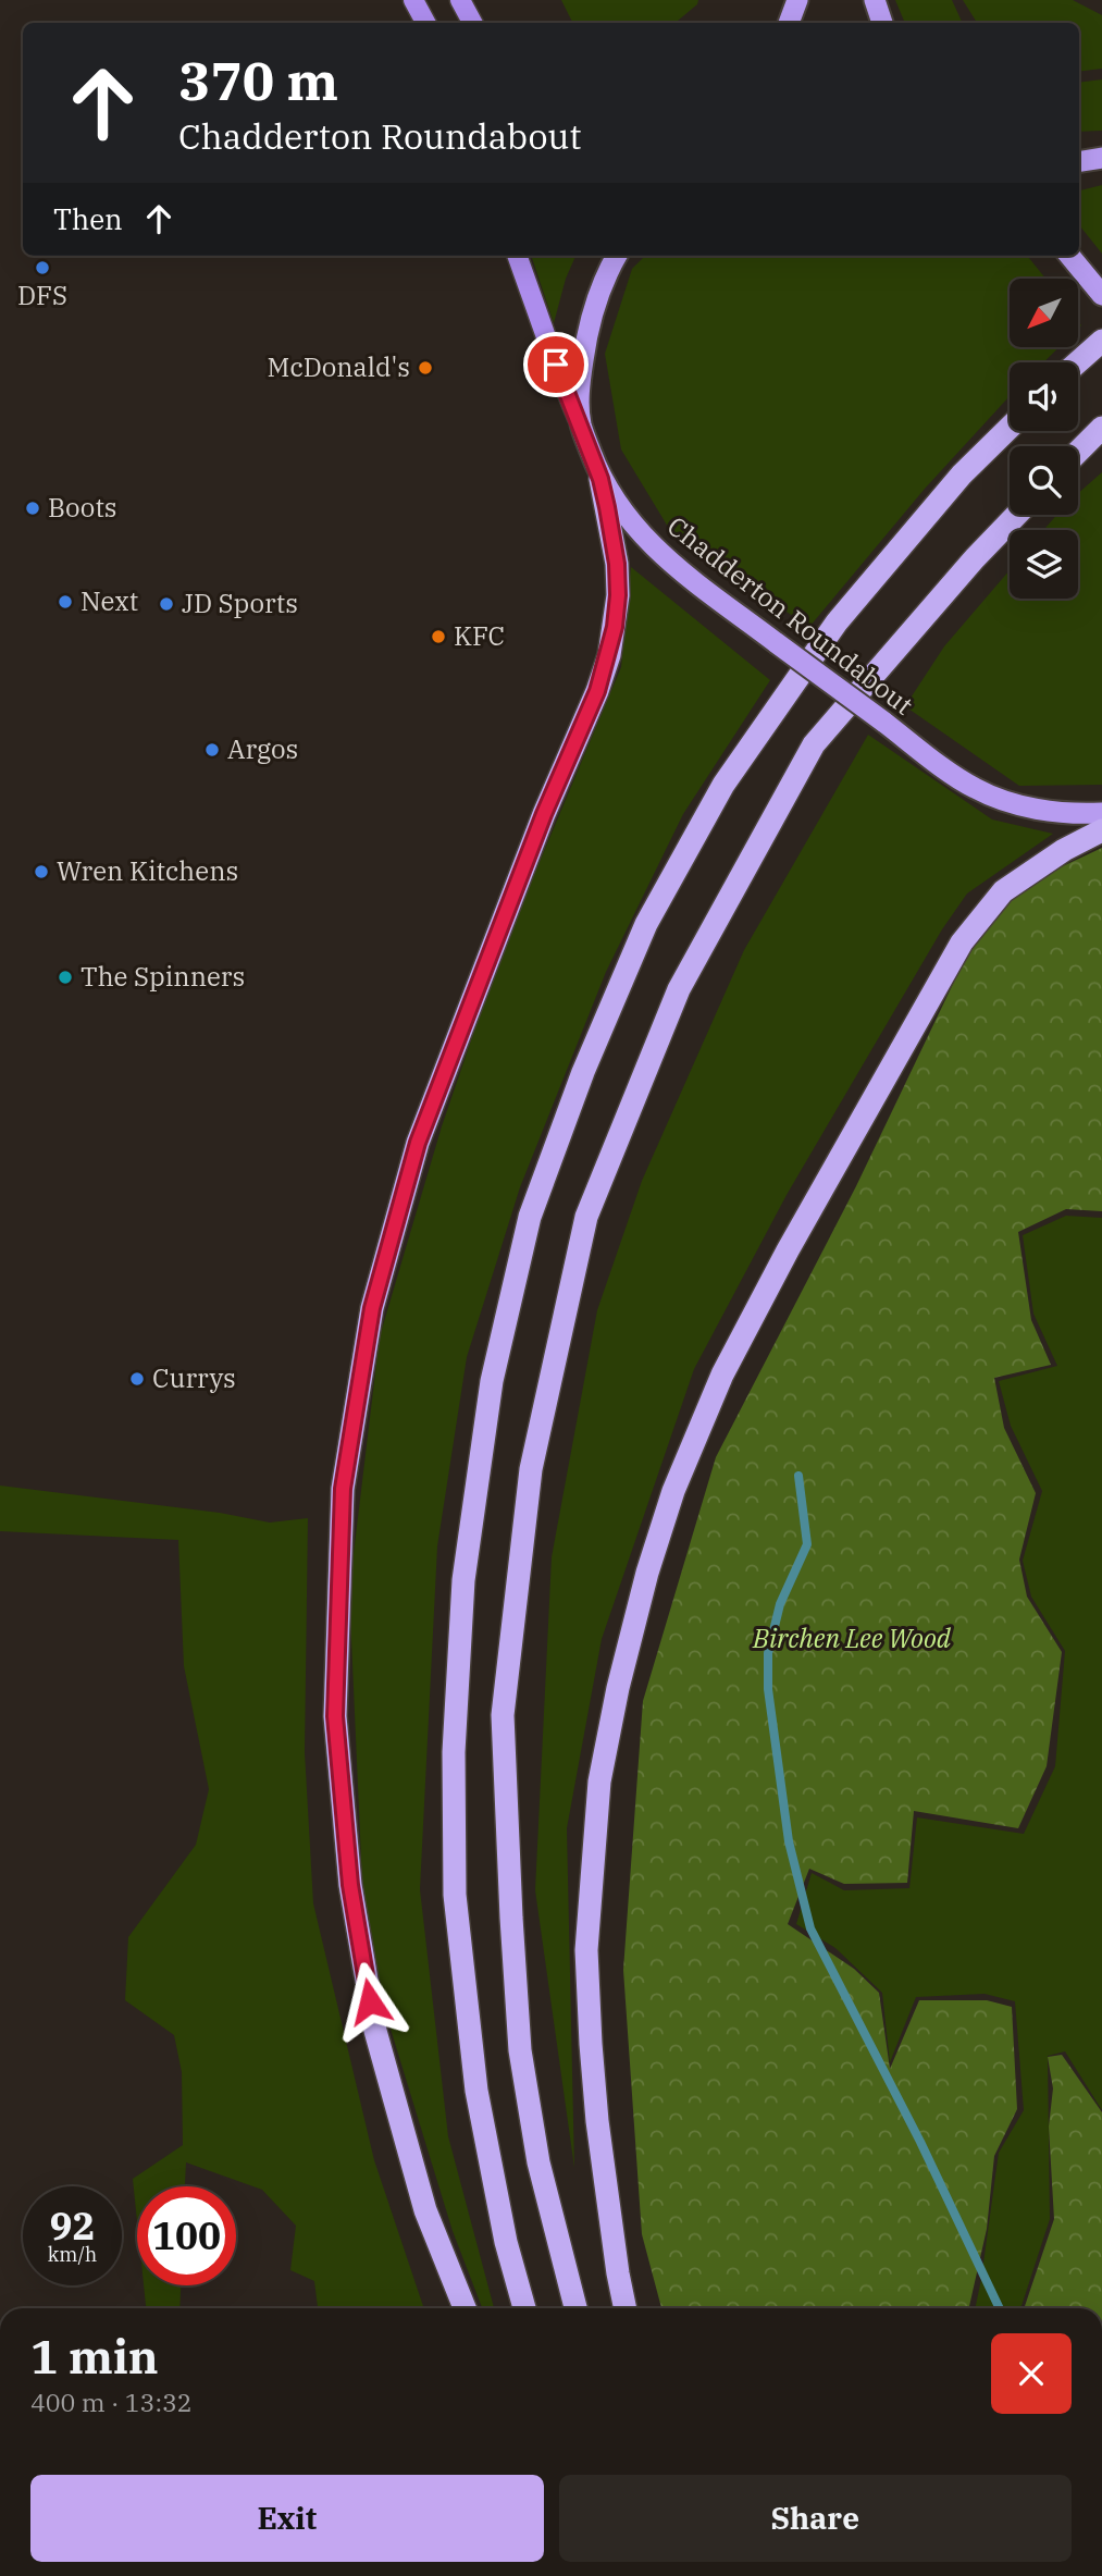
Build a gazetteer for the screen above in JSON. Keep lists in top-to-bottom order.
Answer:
{
  "streets": {
    "highway": ["Chadderton Roundabout"]
  },
  "parks": ["Birchen Lee Wood"],
  "places": [
    "DFS",
    "McDonald's",
    "Boots",
    "Next",
    "JD Sports",
    "KFC",
    "Argos",
    "Wren Kitchens",
    "The Spinners",
    "Currys"
  ],
  "north": "bottom left",
  "page": {
    "turn": ["370 m", "Chadderton Roundabout"],
    "then": "Then",
    "speed": "92 km/h",
    "limit": "100",
    "heading": ["1 min", "400 m · 13:32"],
    "buttons": ["Exit", "Share"]
  }
}
